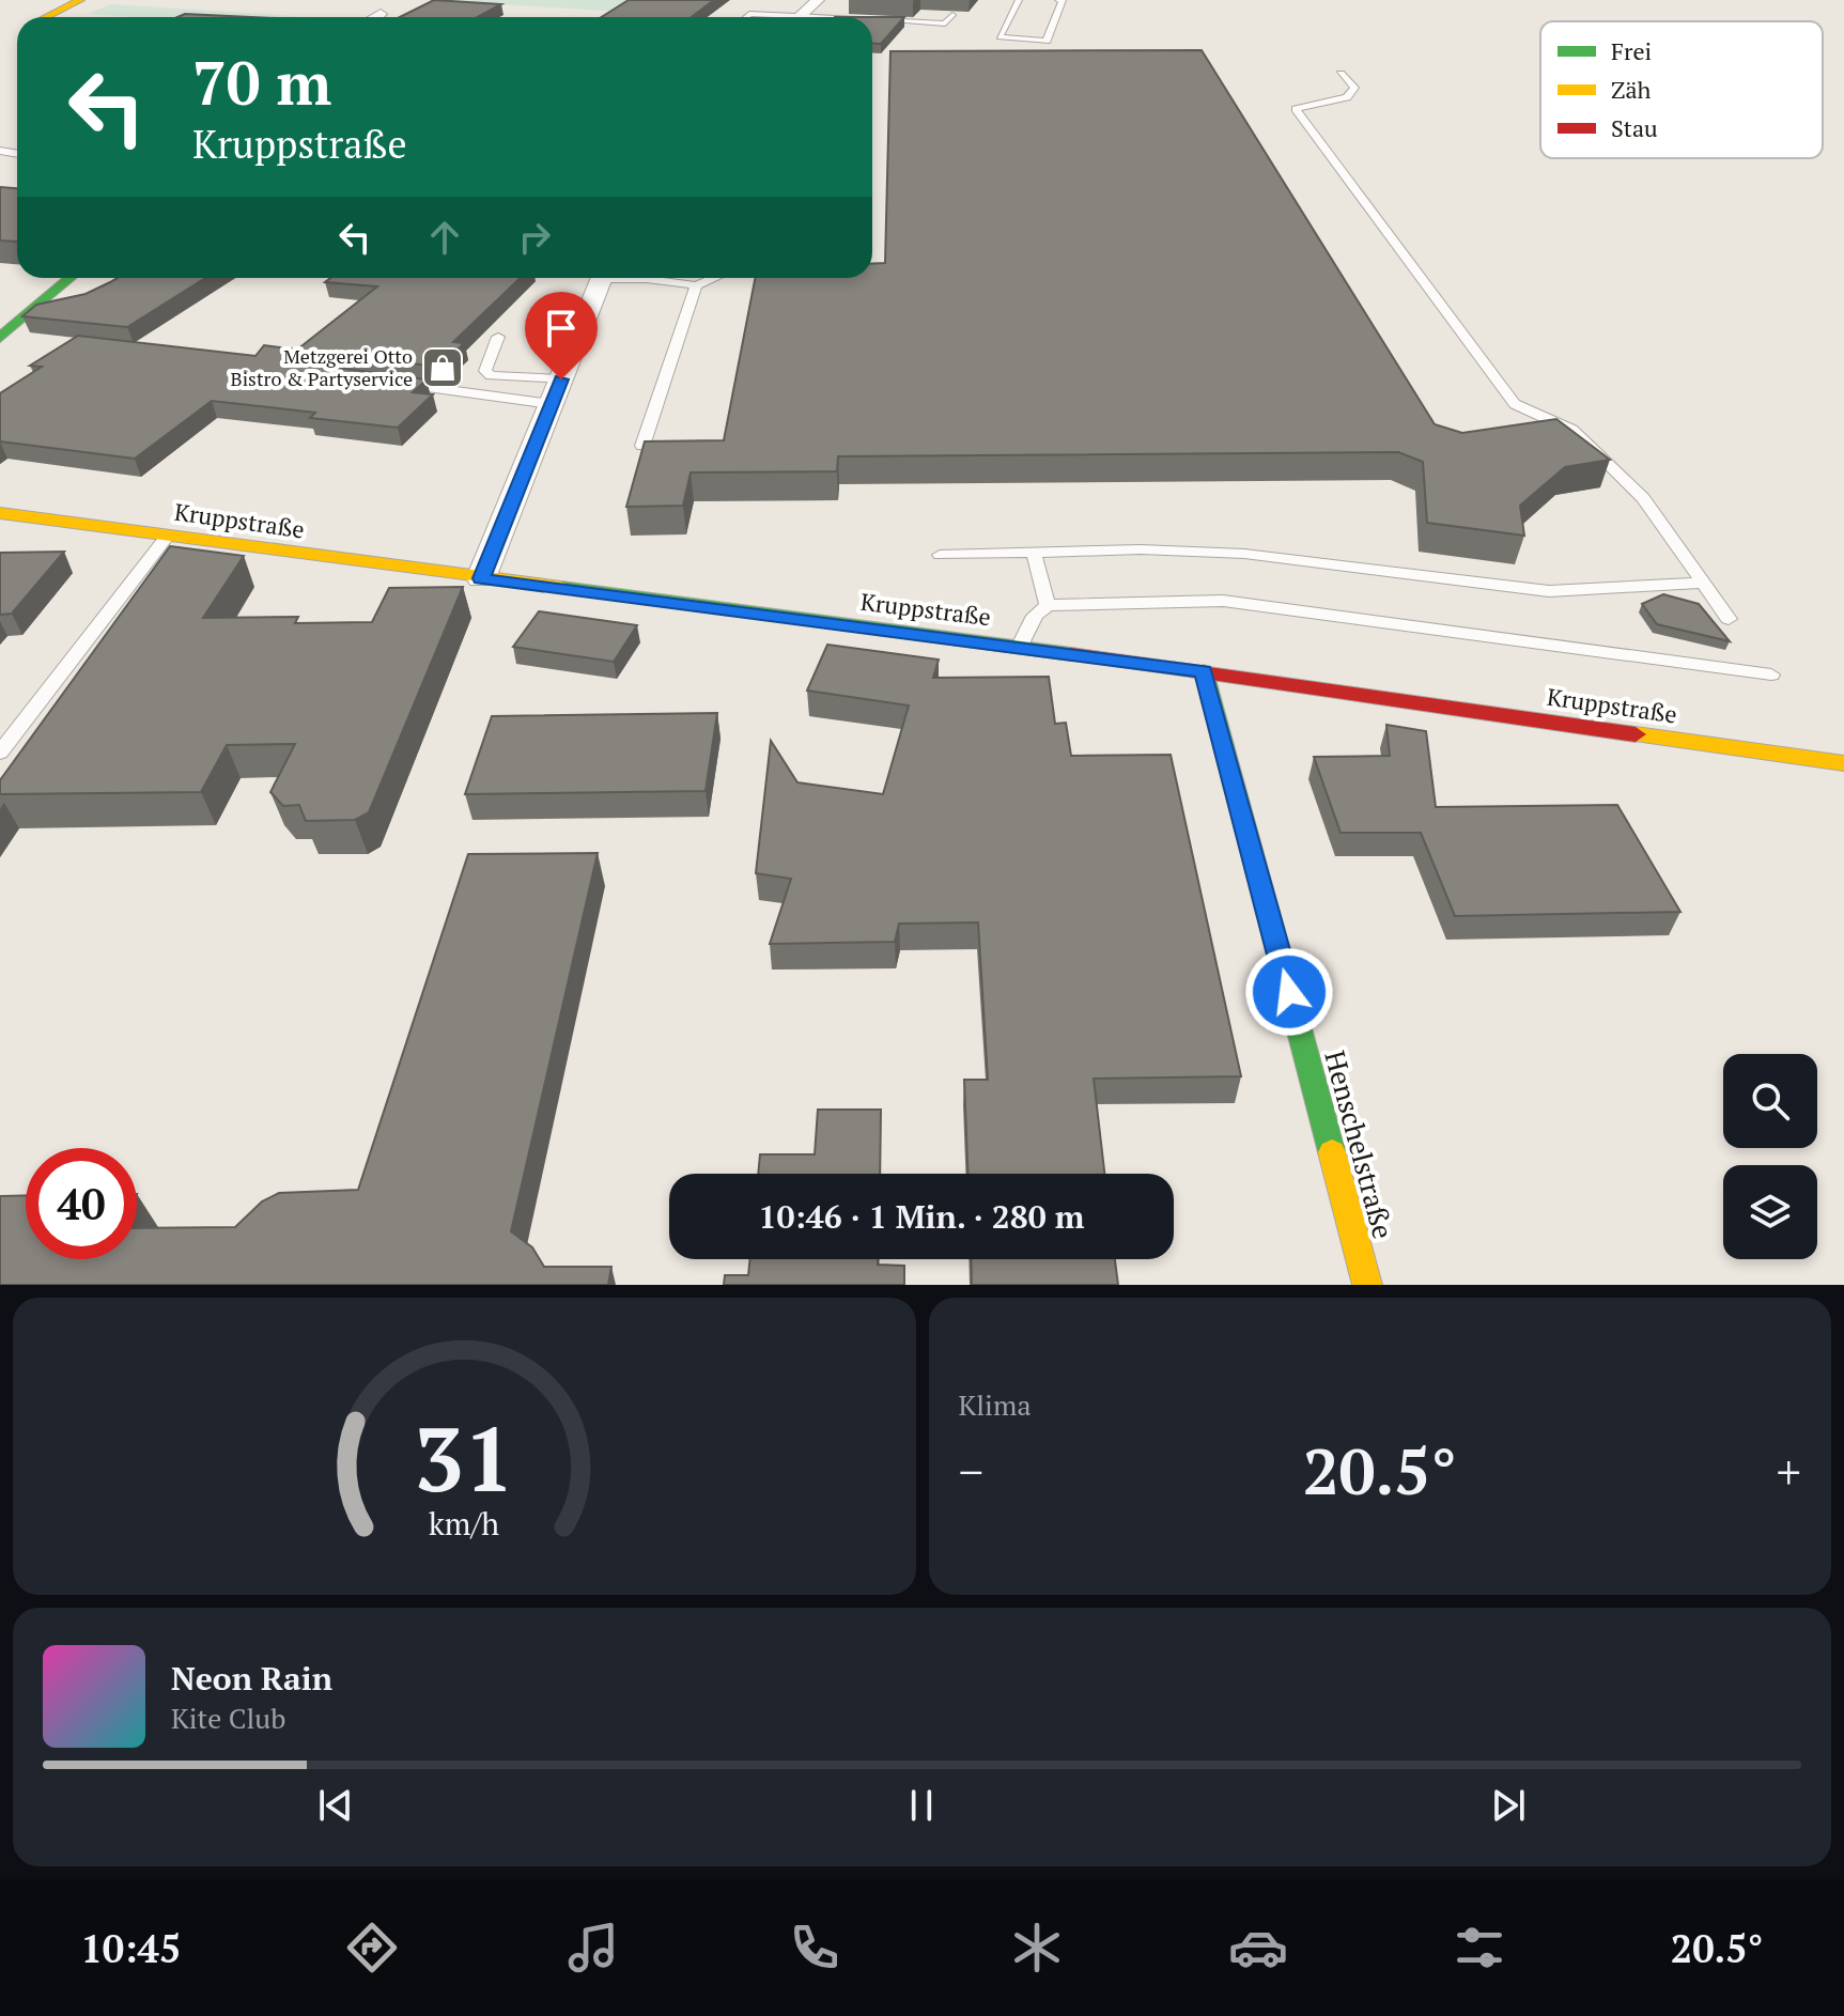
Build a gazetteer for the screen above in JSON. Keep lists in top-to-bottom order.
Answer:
{
  "streets": {
    "street": ["Kruppstraße", "Henschelstraße"]
  },
  "crossings": [
    ["Kruppstraße", "Henschelstraße"]
  ],
  "places": {
    "shop": ["Metzgerei Otto Bistro & Partyservice"]
  },
  "legend": ["Frei", "Zäh", "Stau"],
  "page": {
    "turn": ["70 m", "Kruppstraße"],
    "limit": "40",
    "trip": "10:46 · 1 Min. · 280 m",
    "tile": "Klima",
    "heat": ["−", "20.5°", "+"],
    "song": ["Neon Rain", "Kite Club"],
    "tabs": ["10:45", "20.5°"],
    "gauge": ["31", "km/h"]
  }
}
